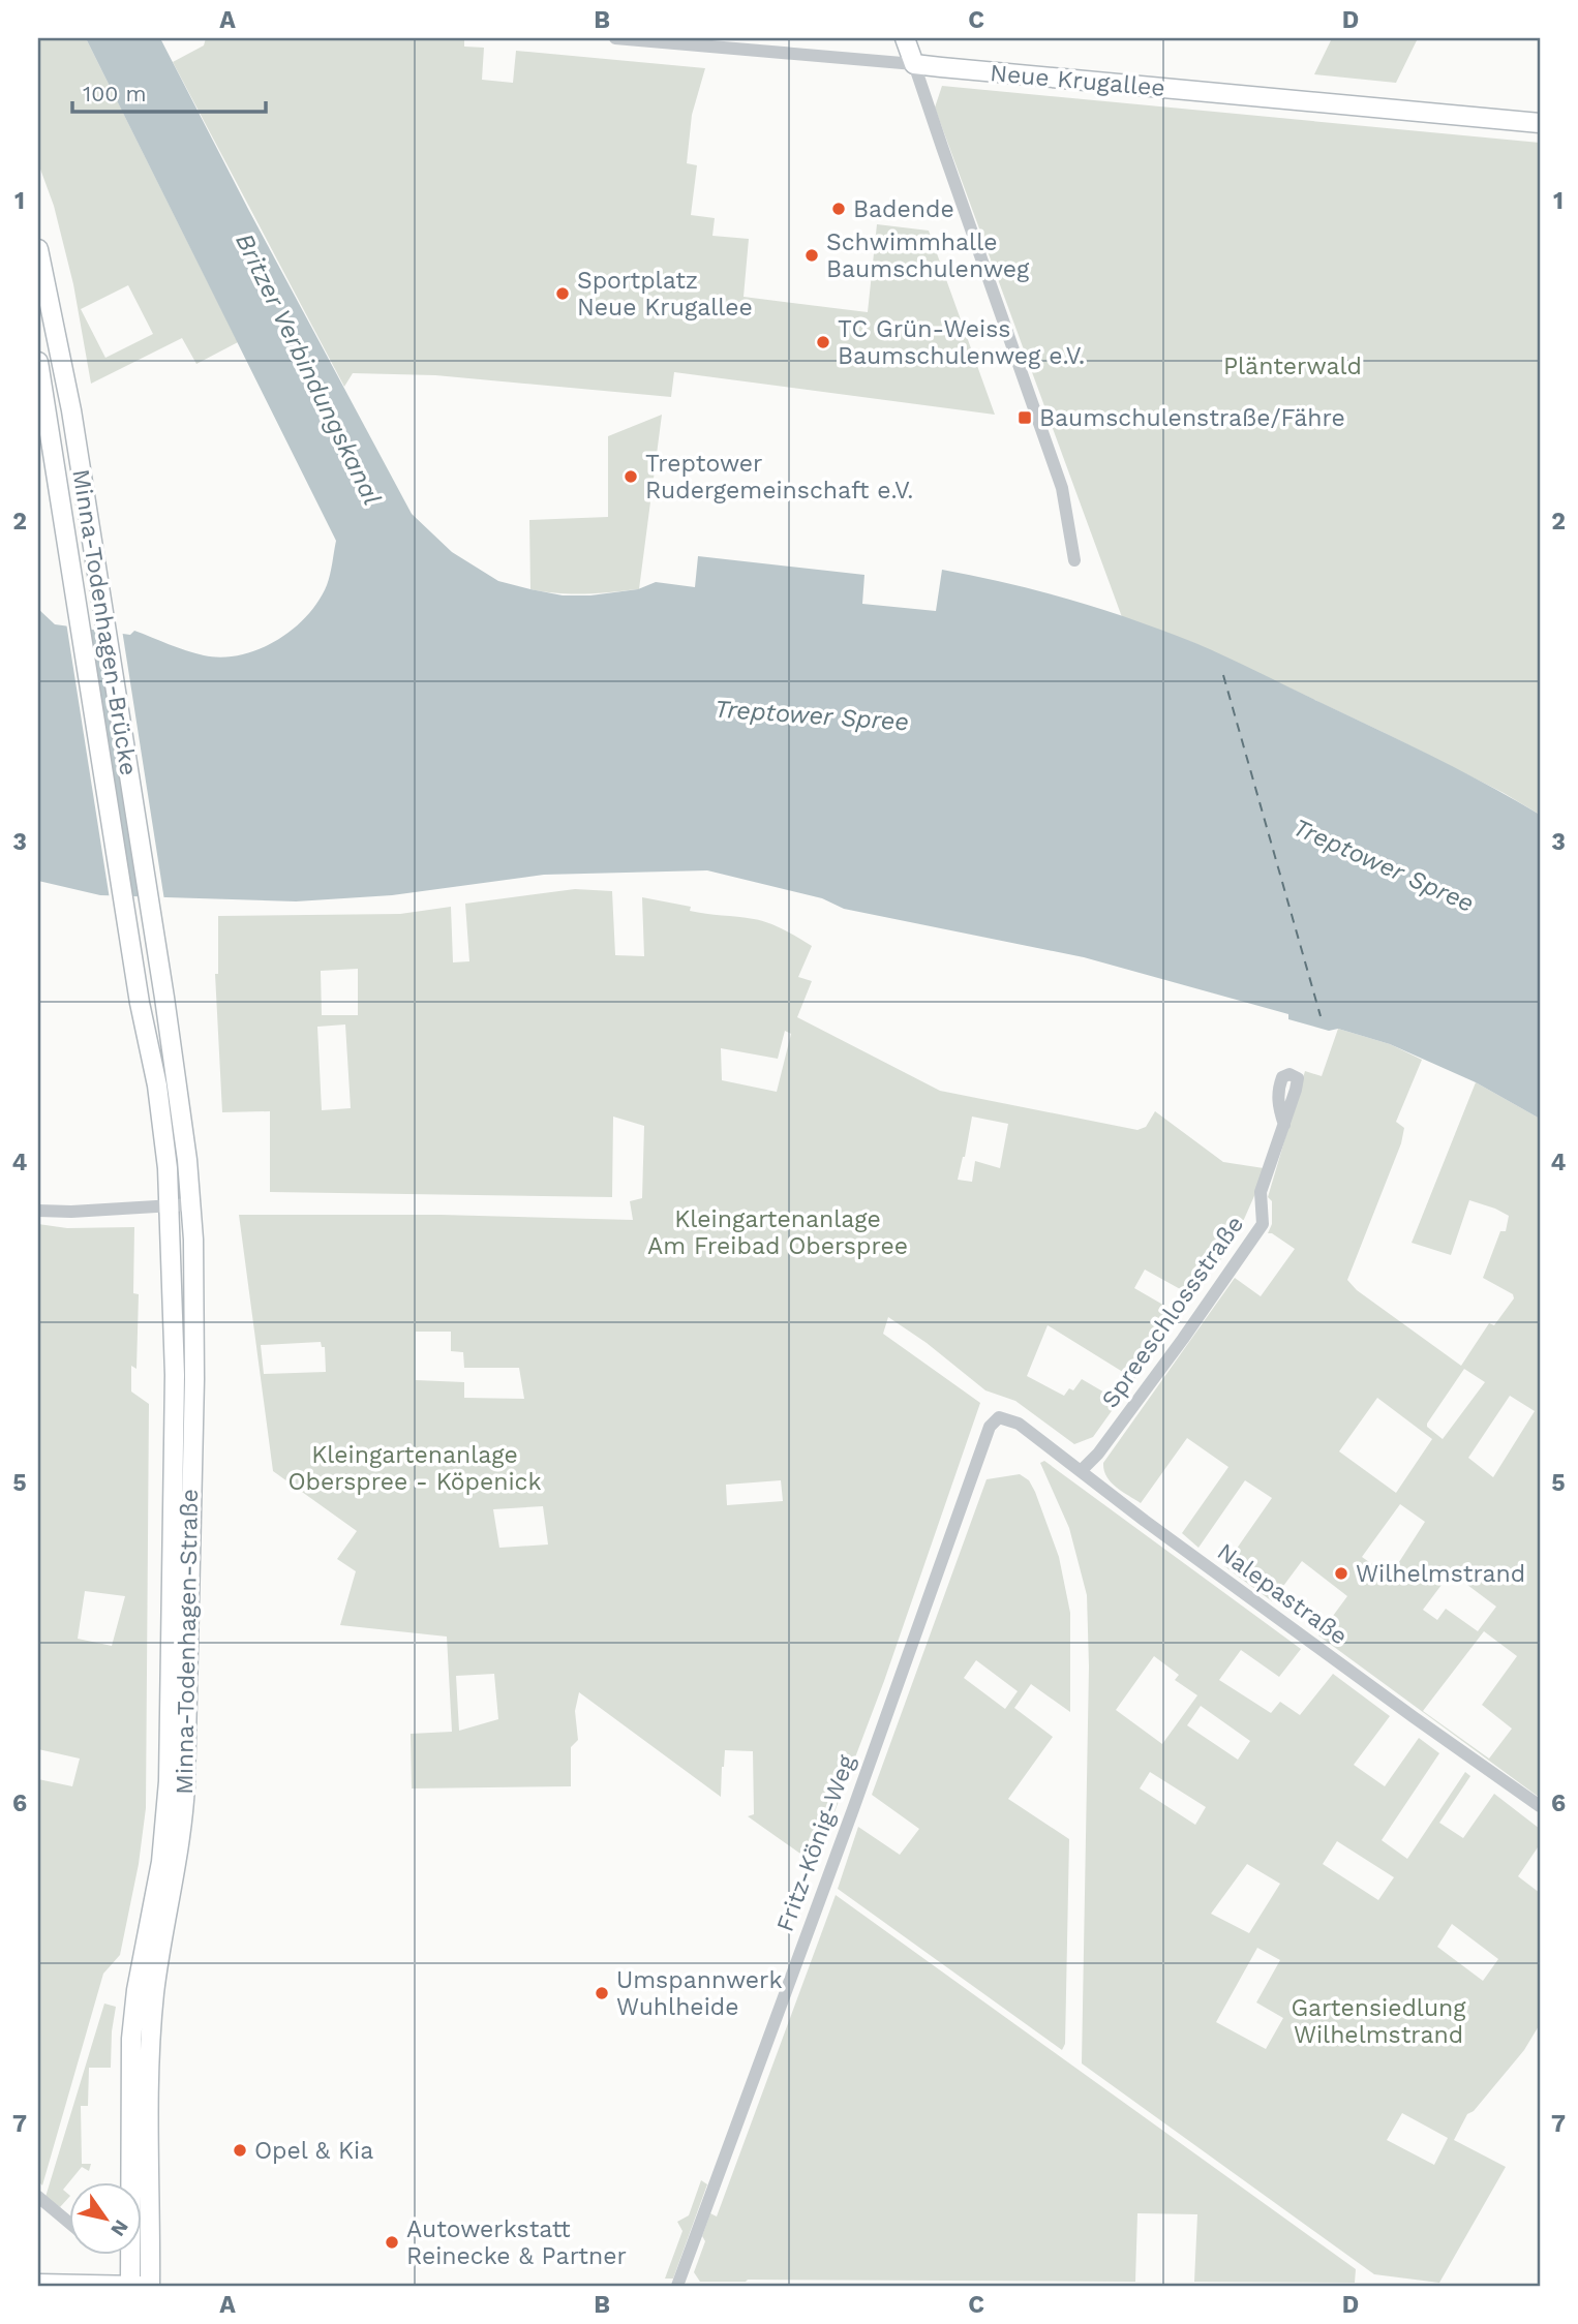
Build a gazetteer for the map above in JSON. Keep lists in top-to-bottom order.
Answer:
{
  "streets": {
    "main road": ["Neue Krugallee", "Minna-Todenhagen-Brücke", "Minna-Todenhagen-Straße"],
    "street": ["Spreeschlossstraße", "Nalepastraße", "Fritz-König-Weg"]
  },
  "crossings": [
    ["Minna-Todenhagen-Brücke", "Minna-Todenhagen-Straße"],
    ["Spreeschlossstraße", "Nalepastraße"],
    ["Nalepastraße", "Fritz-König-Weg"]
  ],
  "water": ["Britzer Verbindungskanal", "Treptower Spree"],
  "parks": [
    "Plänterwald",
    "Kleingartenanlage Am Freibad Oberspree",
    "Kleingartenanlage Oberspree - Köpenick",
    "Gartensiedlung Wilhelmstrand"
  ],
  "places": {
    "other": [
      "Badende",
      "Schwimmhalle Baumschulenweg",
      "Sportplatz Neue Krugallee",
      "TC Grün-Weiss Baumschulenweg e.V.",
      "Treptower Rudergemeinschaft e.V.",
      "Wilhelmstrand",
      "Umspannwerk Wuhlheide",
      "Opel & Kia",
      "Autowerkstatt Reinecke & Partner"
    ],
    "transit": ["Baumschulenstraße/Fähre"]
  },
  "scale_bar": "100 m",
  "north": "bottom right",
  "grid": {
    "columns": [
      "A",
      "B",
      "C",
      "D"
    ],
    "rows": [
      "1",
      "2",
      "3",
      "4",
      "5",
      "6",
      "7"
    ]
  }
}
